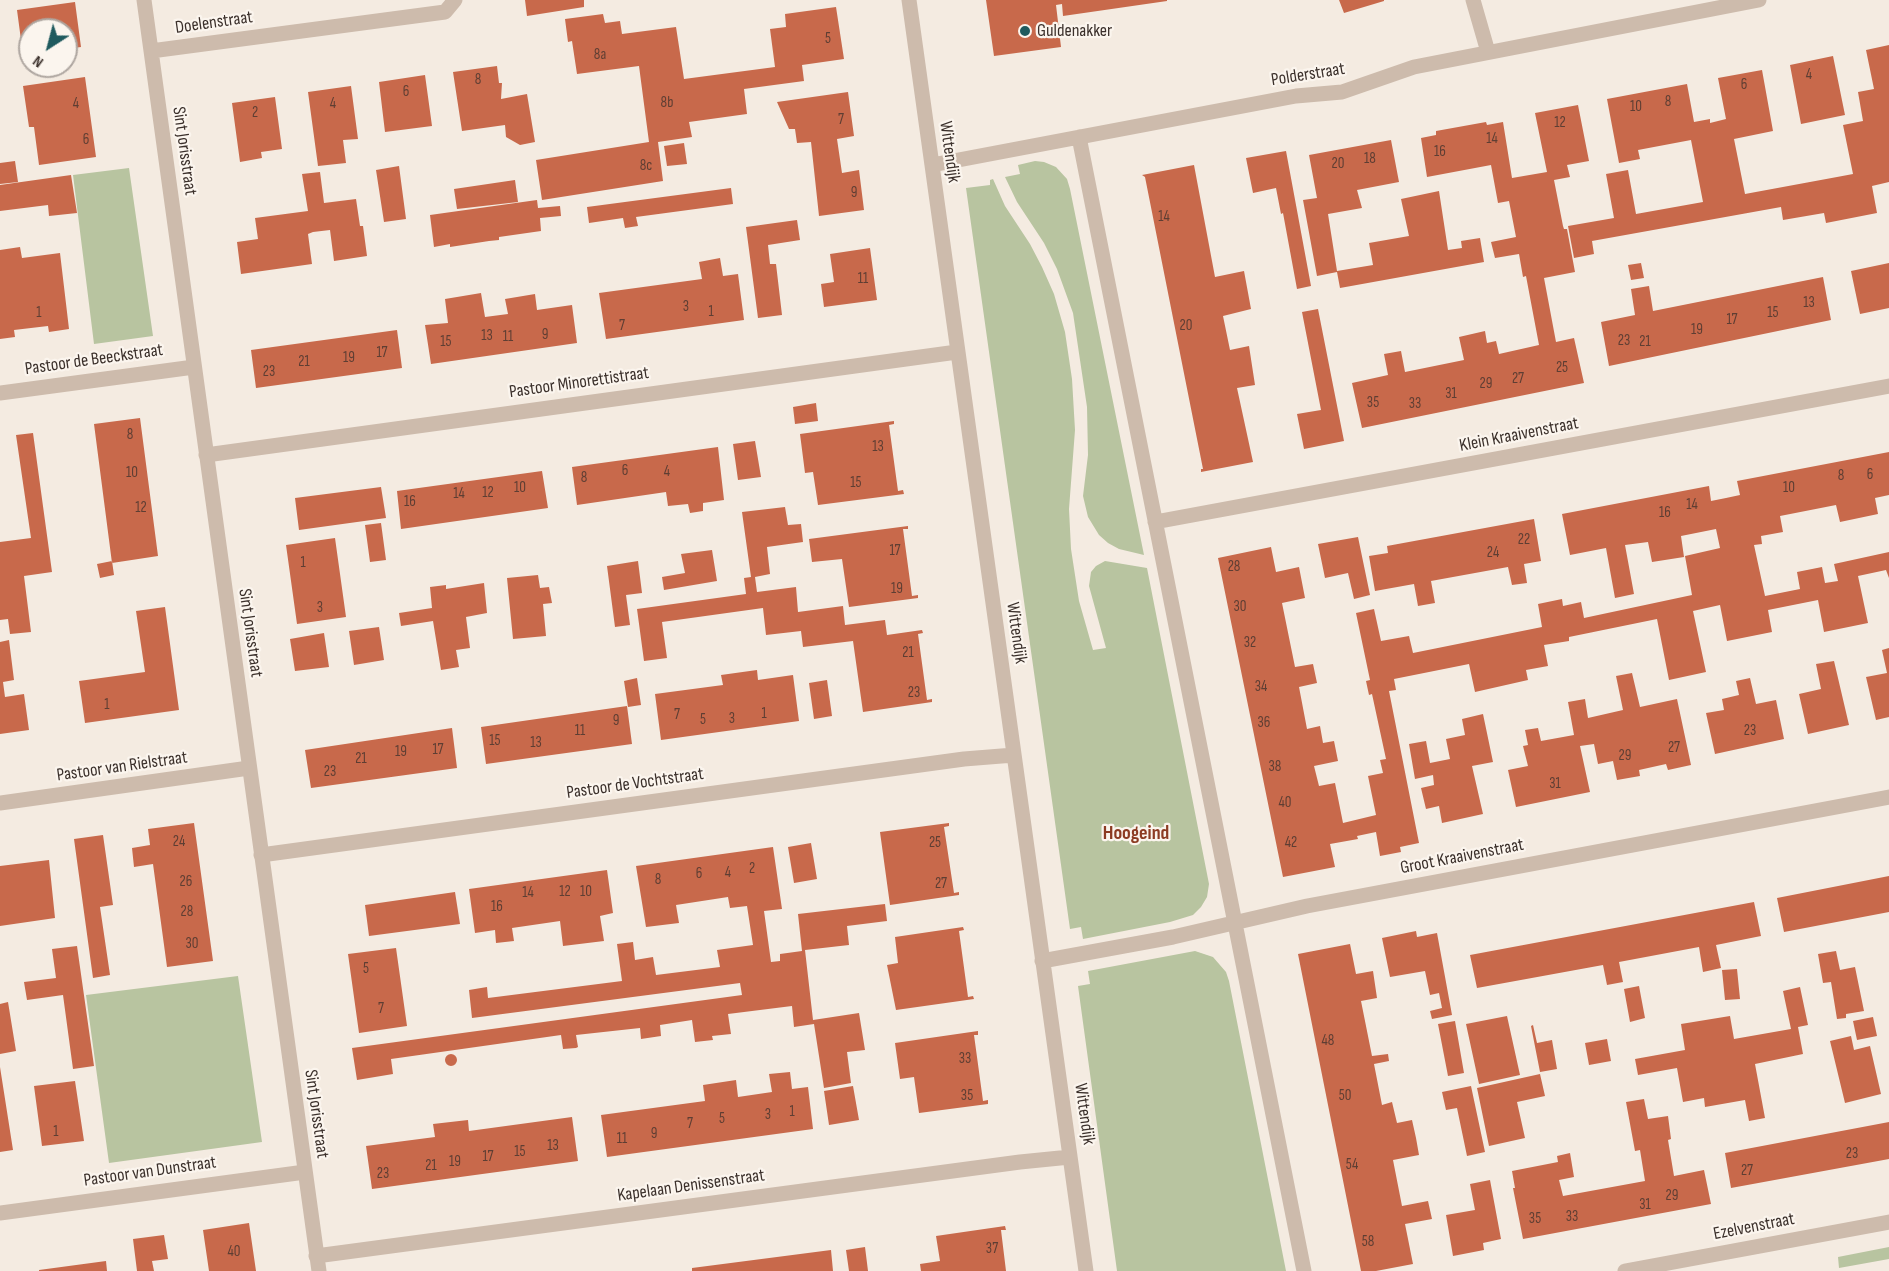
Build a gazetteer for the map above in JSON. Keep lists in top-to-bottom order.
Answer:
{
  "streets": {
    "street": [
      "Doelenstraat",
      "Polderstraat",
      "Sint Jorisstraat",
      "Wittendijk",
      "Pastoor de Beeckstraat",
      "Pastoor Minorettistraat",
      "Klein Kraaivenstraat",
      "Pastoor van Rielstraat",
      "Pastoor de Vochtstraat",
      "Groot Kraaivenstraat",
      "Pastoor van Dunstraat",
      "Kapelaan Denissenstraat",
      "Ezelvenstraat"
    ]
  },
  "crossings": [
    ["Doelenstraat", "Sint Jorisstraat"],
    ["Polderstraat", "Wittendijk"],
    ["Sint Jorisstraat", "Pastoor de Beeckstraat"],
    ["Sint Jorisstraat", "Pastoor Minorettistraat"],
    ["Sint Jorisstraat", "Pastoor van Rielstraat"],
    ["Sint Jorisstraat", "Pastoor de Vochtstraat"],
    ["Sint Jorisstraat", "Pastoor van Dunstraat"],
    ["Sint Jorisstraat", "Kapelaan Denissenstraat"],
    ["Wittendijk", "Pastoor Minorettistraat"],
    ["Wittendijk", "Pastoor de Vochtstraat"],
    ["Wittendijk", "Groot Kraaivenstraat"],
    ["Wittendijk", "Kapelaan Denissenstraat"]
  ],
  "districts": ["Hoogeind"],
  "places": ["Guldenakker"],
  "house_numbers": [
    "5",
    "8a",
    "4",
    "8",
    "6",
    "6",
    "8",
    "8b",
    "4",
    "4",
    "10",
    "2",
    "7",
    "12",
    "14",
    "6",
    "16",
    "18",
    "20",
    "8c",
    "9",
    "14",
    "11",
    "13",
    "3",
    "1",
    "1",
    "15",
    "17",
    "7",
    "20",
    "19",
    "9",
    "13",
    "11",
    "23",
    "15",
    "21",
    "17",
    "19",
    "21",
    "25",
    "23",
    "27",
    "29",
    "31",
    "35",
    "33",
    "8",
    "13",
    "6",
    "4",
    "10",
    "6",
    "8",
    "8",
    "15",
    "10",
    "10",
    "12",
    "14",
    "16",
    "14",
    "12",
    "16",
    "22",
    "17",
    "24",
    "1",
    "28",
    "19",
    "30",
    "3",
    "32",
    "21",
    "34",
    "23",
    "1",
    "1",
    "7",
    "3",
    "5",
    "9",
    "36",
    "11",
    "23",
    "15",
    "13",
    "27",
    "17",
    "19",
    "29",
    "21",
    "38",
    "23",
    "31",
    "40",
    "24",
    "25",
    "42",
    "2",
    "4",
    "6",
    "8",
    "26",
    "27",
    "12",
    "10",
    "14",
    "16",
    "28",
    "30",
    "5",
    "7",
    "48",
    "33",
    "35",
    "50",
    "1",
    "3",
    "5",
    "7",
    "1",
    "9",
    "11",
    "13",
    "15",
    "23",
    "17",
    "19",
    "54",
    "21",
    "27",
    "23",
    "29",
    "31",
    "33",
    "35",
    "58",
    "37",
    "40"
  ],
  "north": "bottom left"
}
